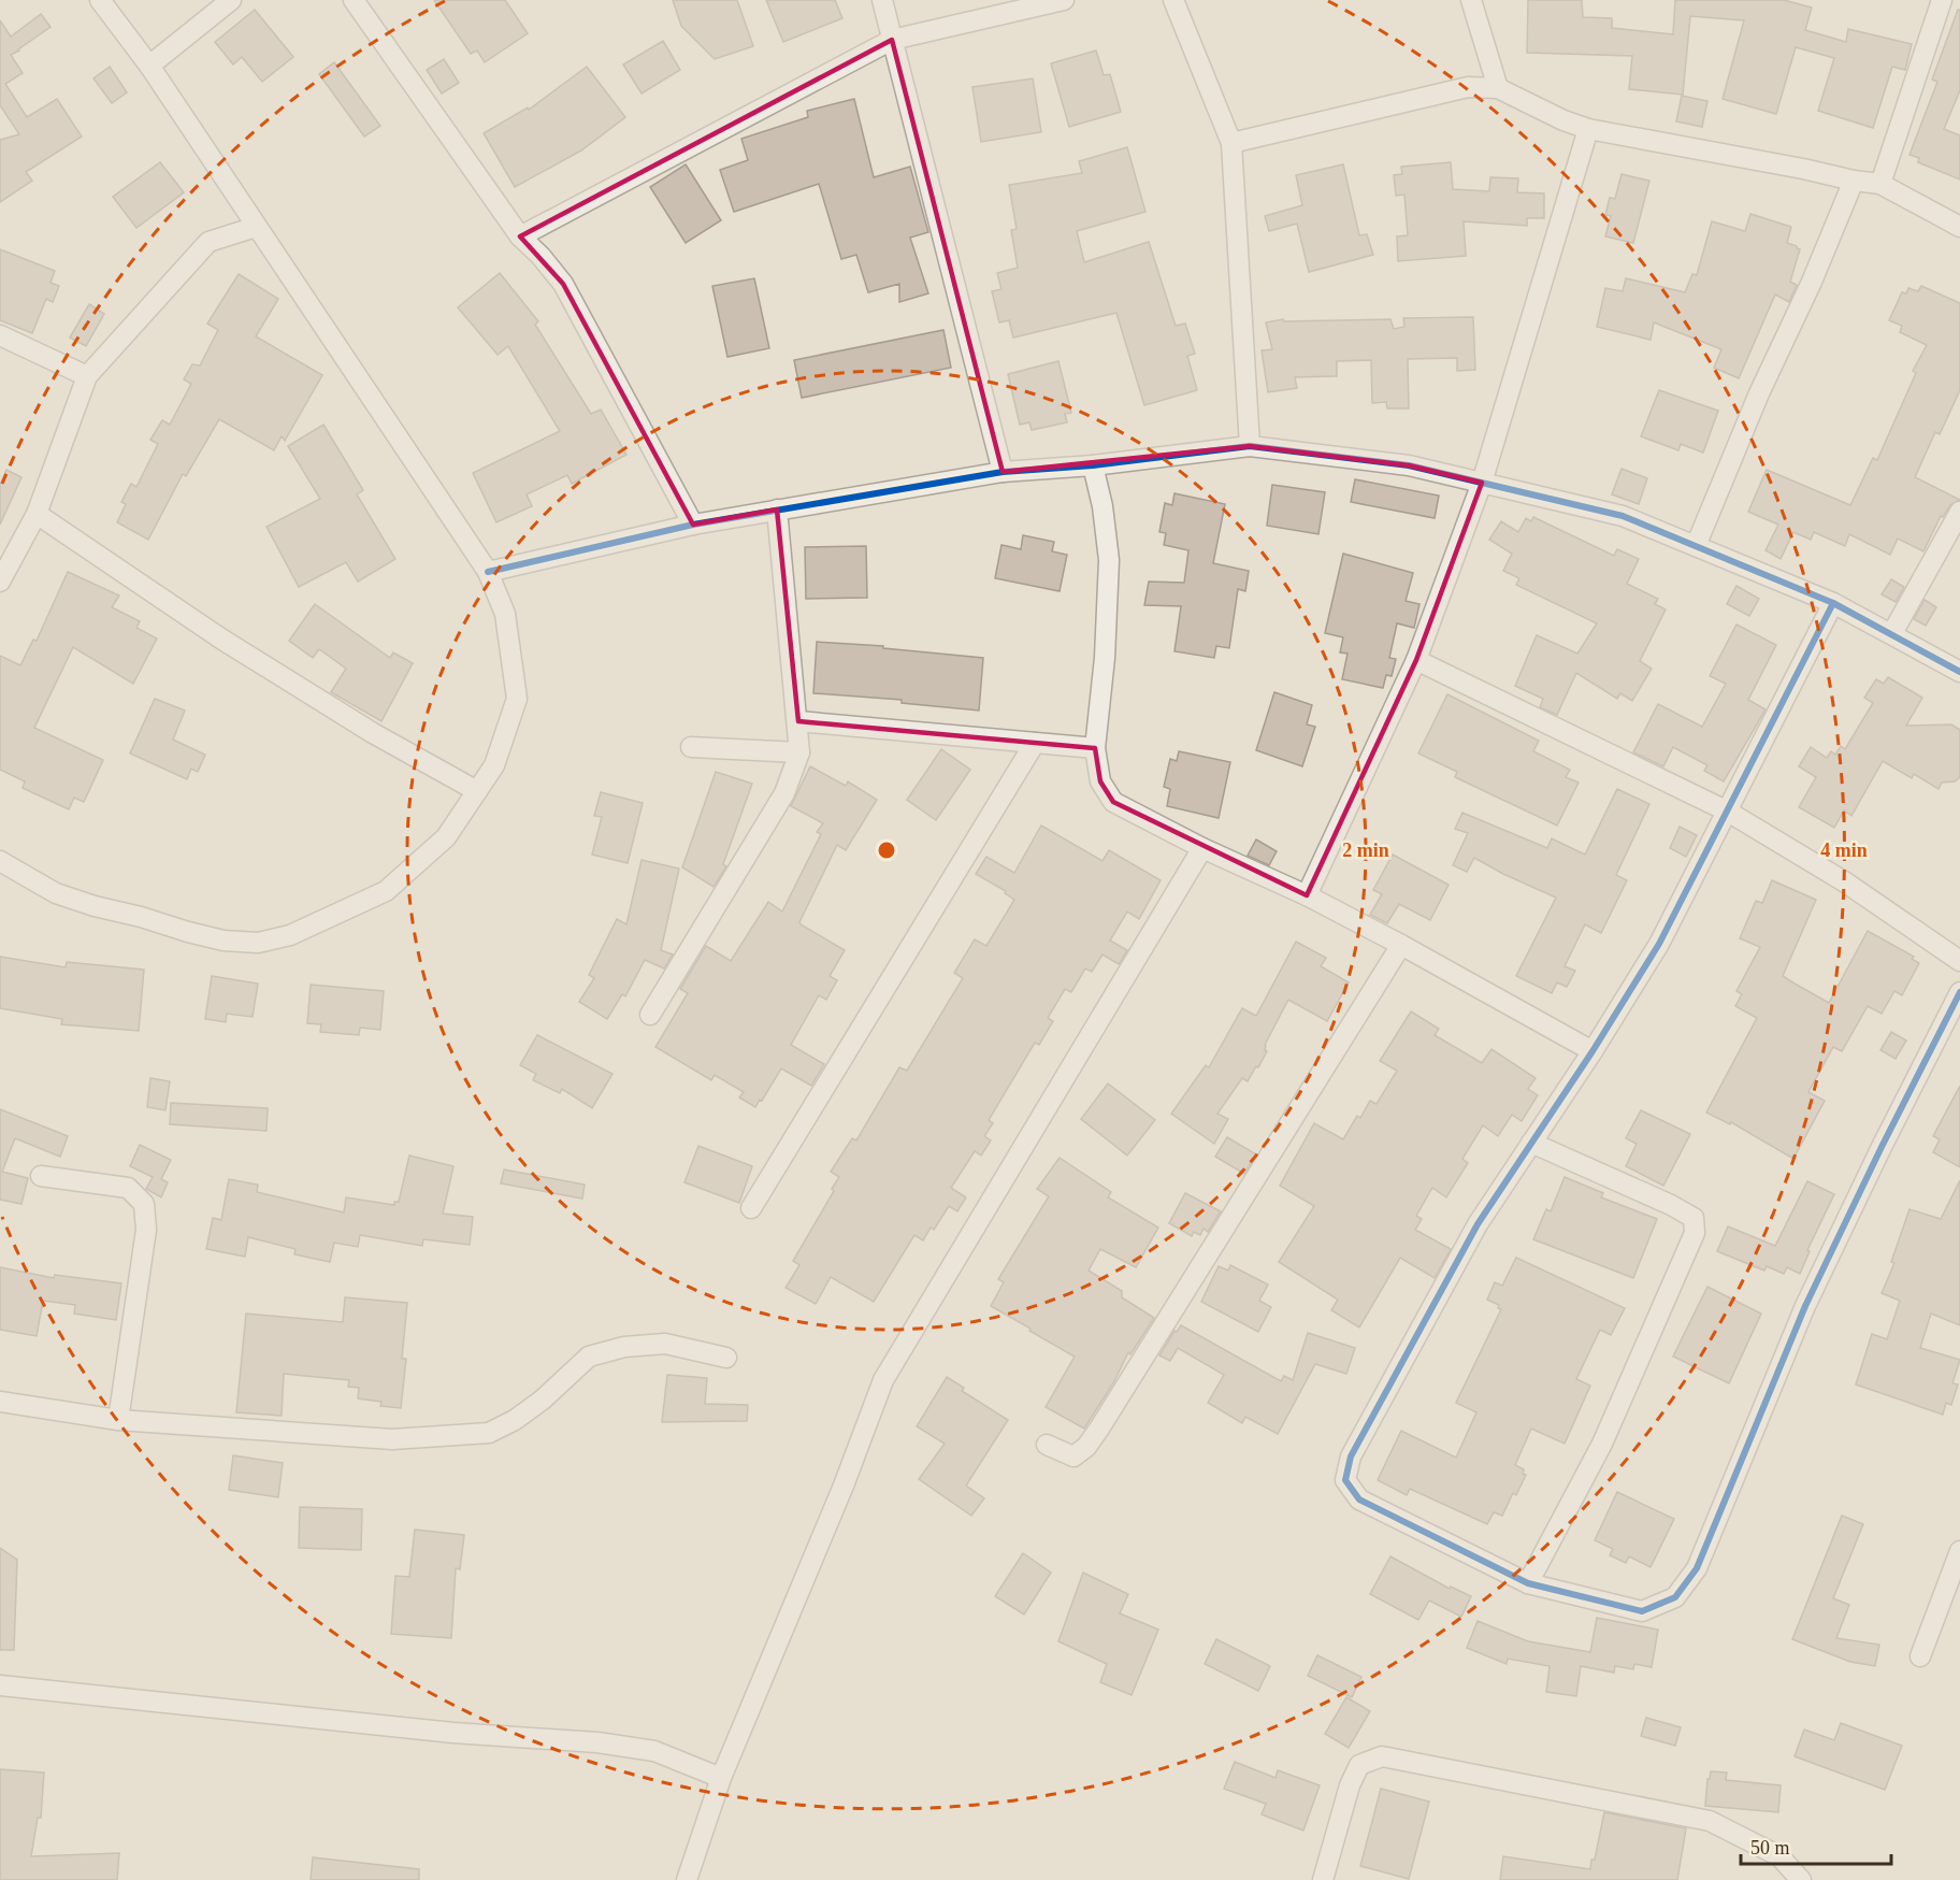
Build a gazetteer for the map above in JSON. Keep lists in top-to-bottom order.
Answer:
{
  "scale_bar": "50 m",
  "rings": ["2 min", "4 min"]
}
